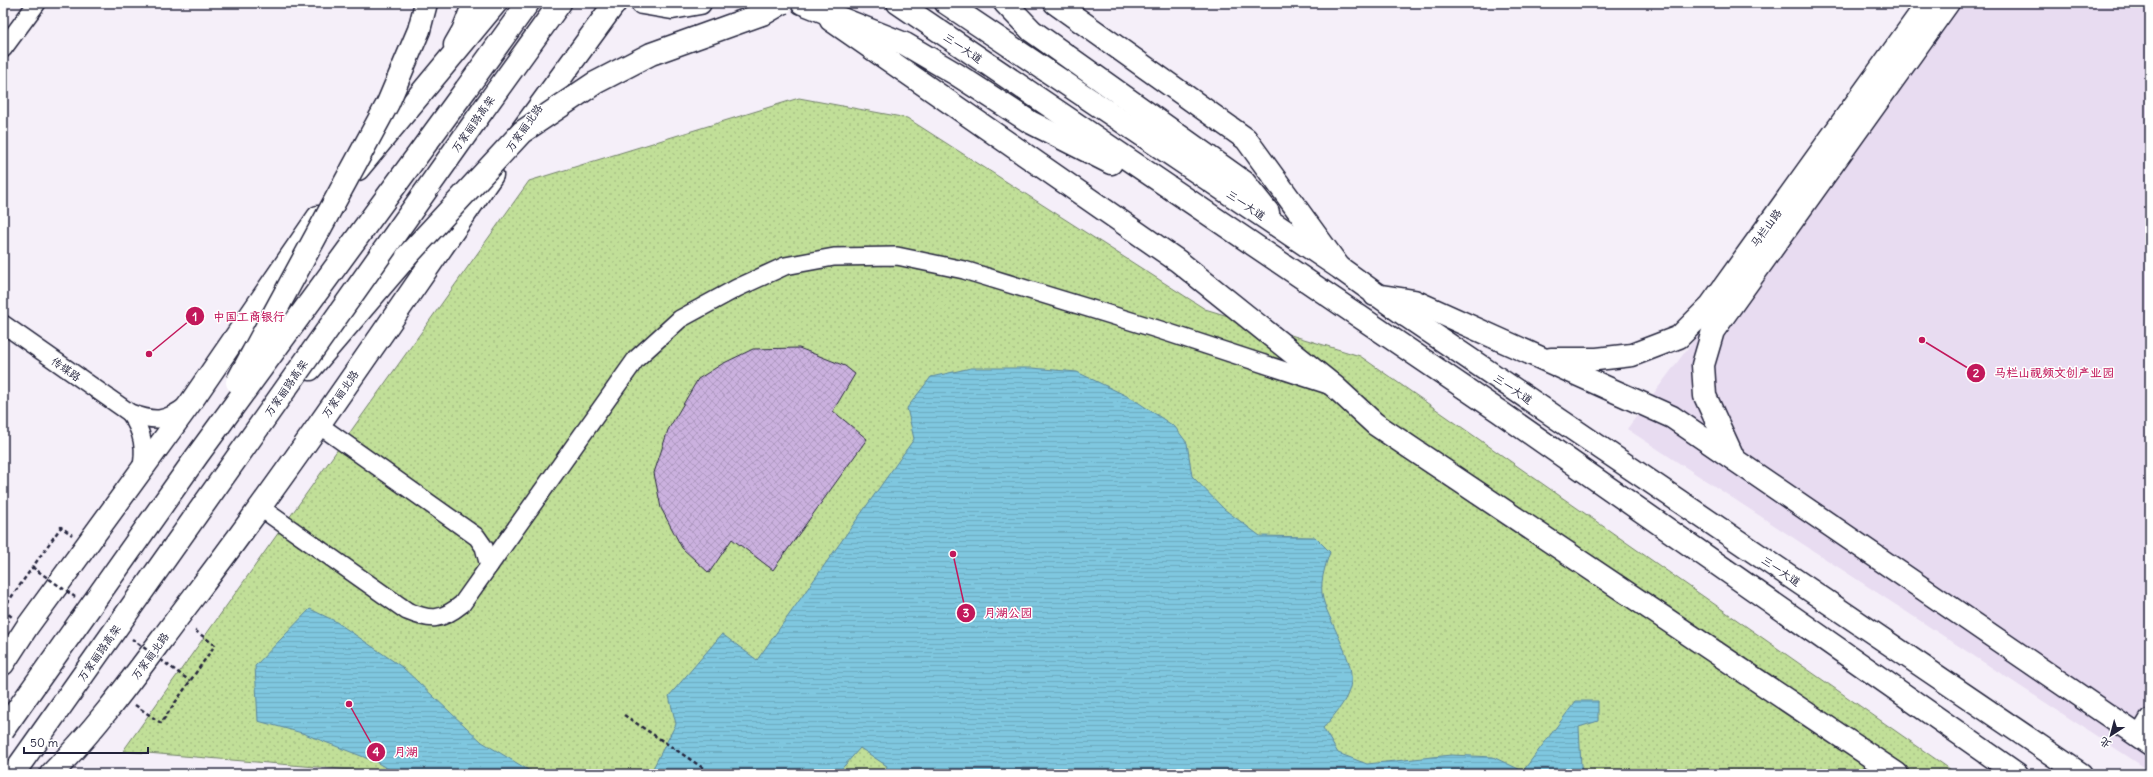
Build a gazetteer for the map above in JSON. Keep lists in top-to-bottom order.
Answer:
{
  "streets": {
    "main road": [
      "三一大道",
      "万家丽路高架",
      "万家丽北路",
      "马栏山路"
    ],
    "street": ["传媒路"]
  },
  "places": [
    "马栏山视频文创产业园",
    "中国工商银行",
    "月湖公园",
    "月湖"
  ],
  "scale_bar": "50 m",
  "north": "bottom left"
}
